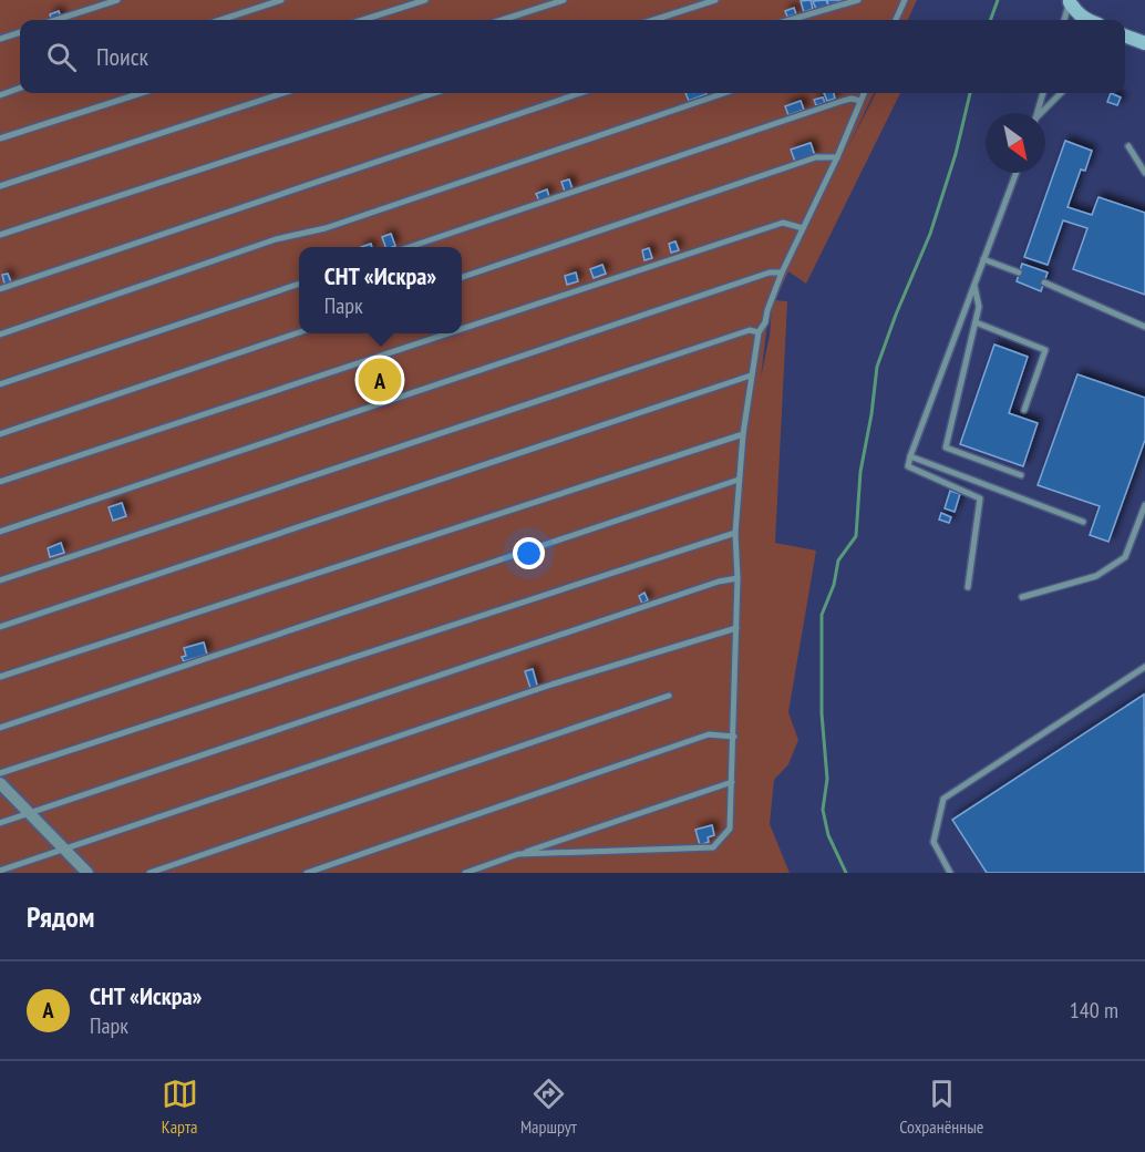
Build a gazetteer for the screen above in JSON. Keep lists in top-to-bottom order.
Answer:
{
  "north": "bottom right",
  "page": {
    "search": "Поиск",
    "popup": ["СНТ «Искра»", "Парк"],
    "pins": "A",
    "heading": "Рядом",
    "list": [
      {
        "mark": "A",
        "name": "СНТ «Искра»",
        "note": "Парк",
        "value": "140 m"
      }
    ],
    "nav": ["Карта", "Маршрут", "Сохранённые"]
  }
}
